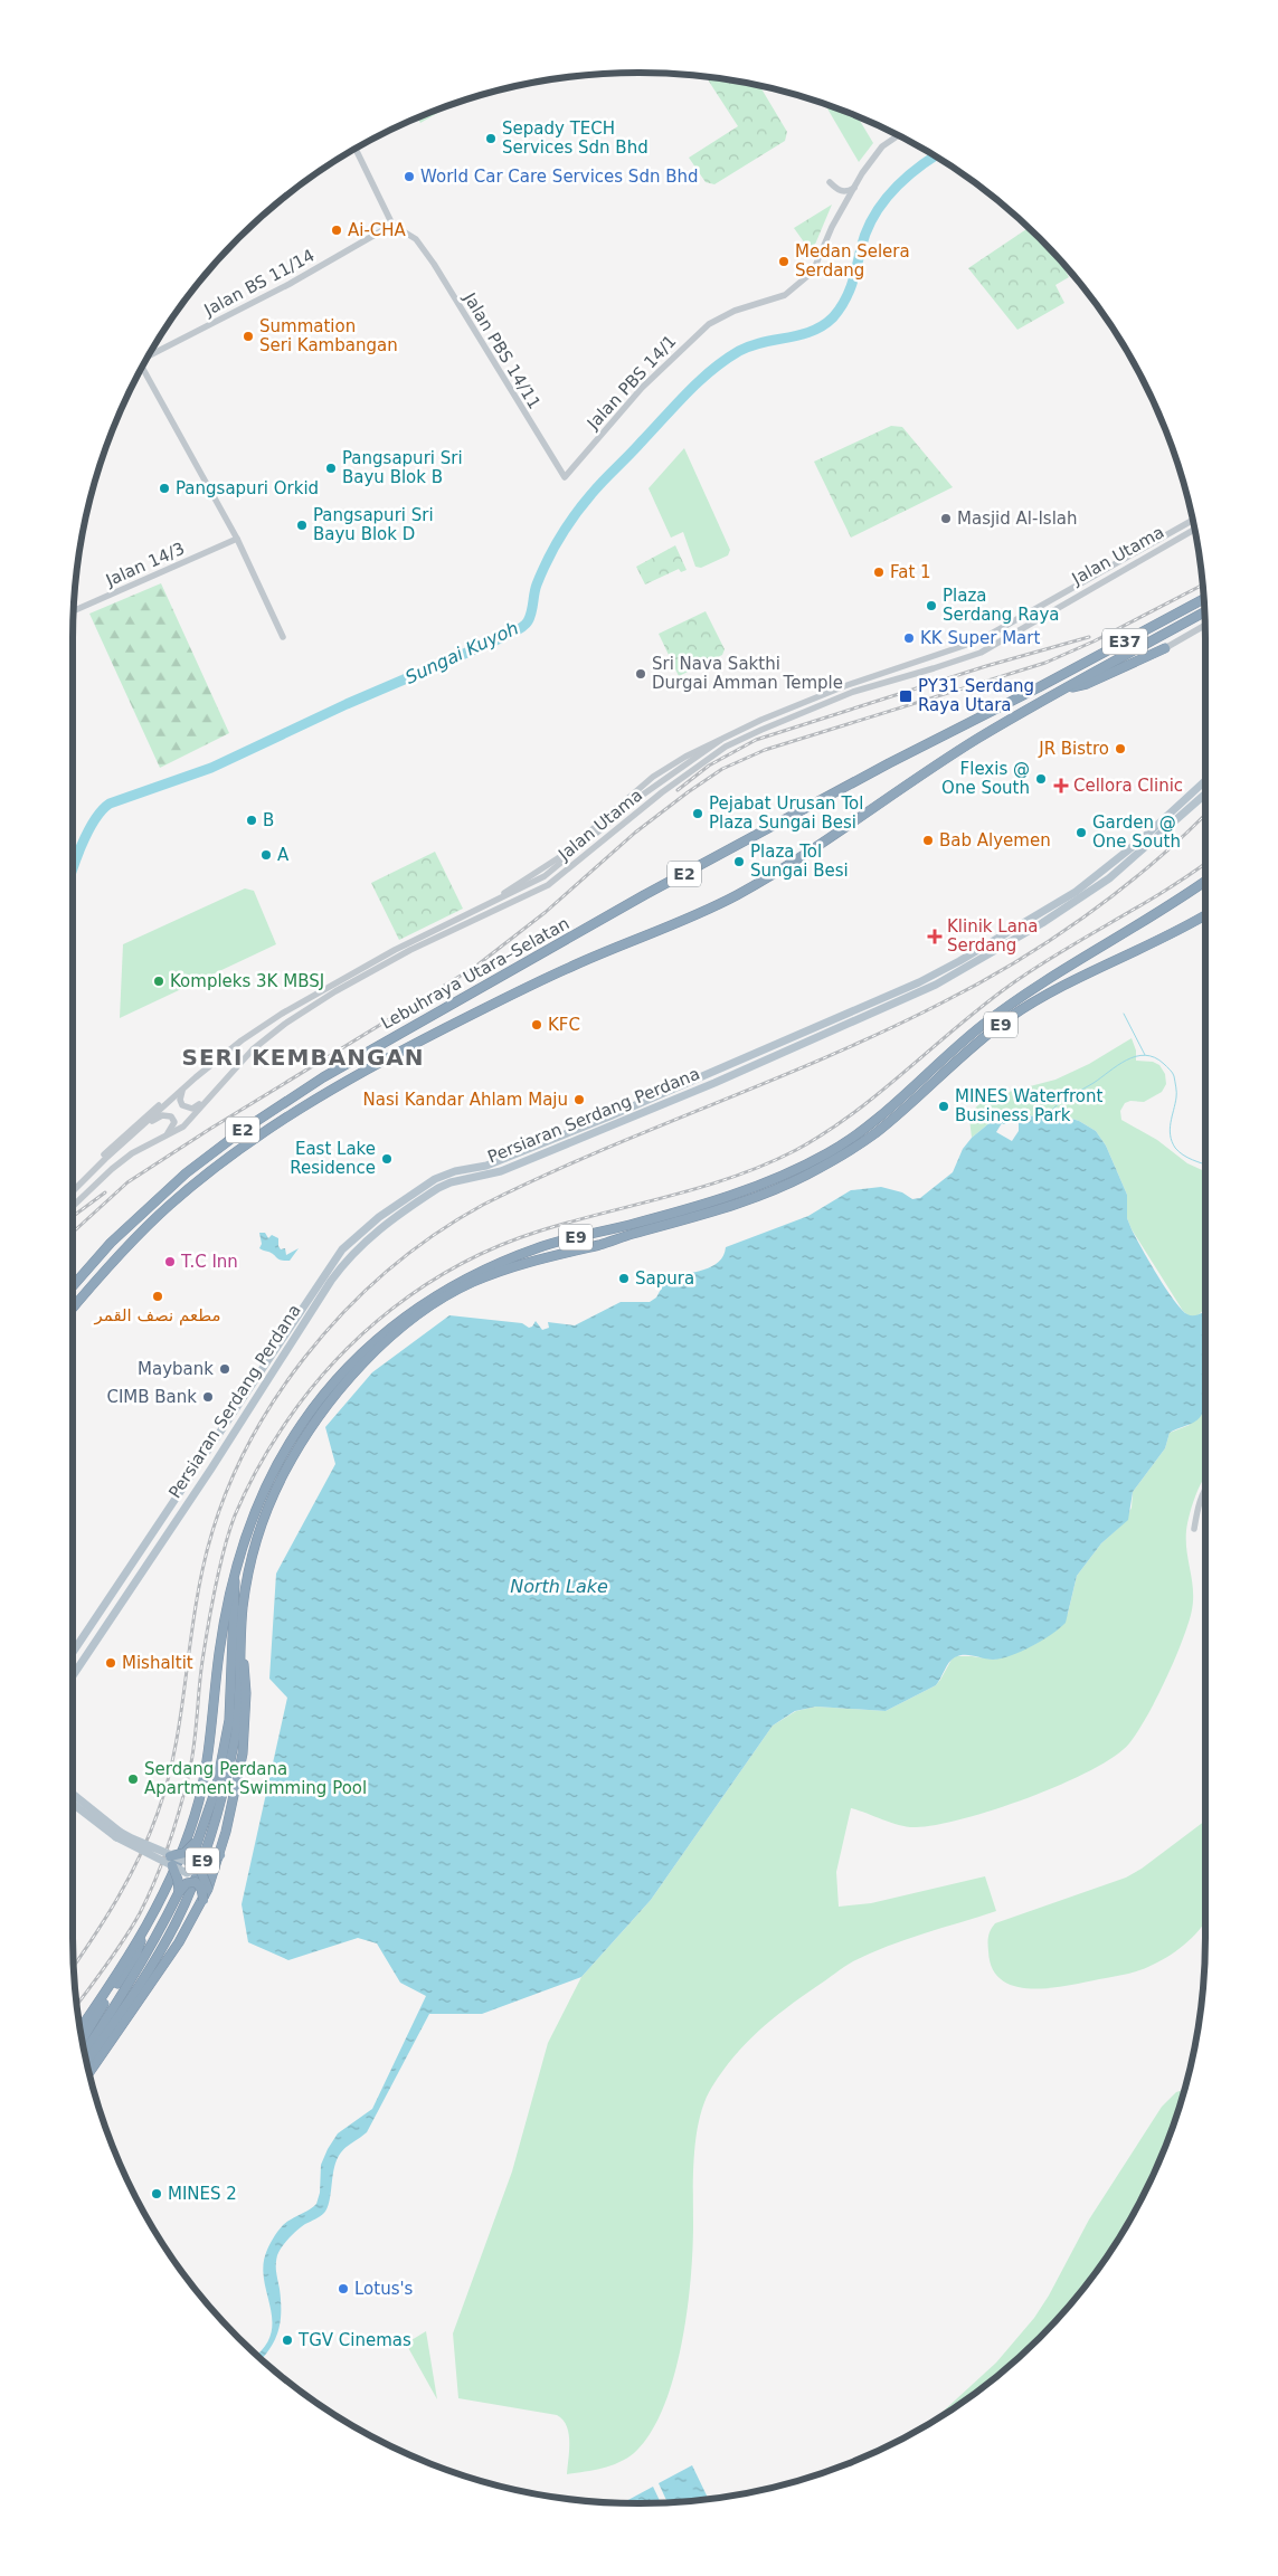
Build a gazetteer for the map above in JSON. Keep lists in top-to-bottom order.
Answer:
{
  "streets": {
    "highway": [
      "E37",
      "E2",
      "Lebuhraya Utara–Selatan",
      "E9"
    ],
    "main road": ["Persiaran Serdang Perdana"],
    "street": [
      "Jalan BS 11/14",
      "Jalan PBS 14/11",
      "Jalan PBS 14/1",
      "Jalan Utama",
      "Jalan 14/3"
    ]
  },
  "crossings": [
    ["Jalan BS 11/14", "Jalan PBS 14/11"],
    ["Jalan BS 11/14", "Jalan 14/3"],
    ["Jalan PBS 14/11", "Jalan PBS 14/1"],
    ["E37", "Lebuhraya Utara–Selatan"]
  ],
  "districts": ["SERI KEMBANGAN"],
  "water": ["Sungai Kuyoh", "North Lake"],
  "places": {
    "other": [
      "Sepady TECH Services Sdn Bhd",
      "World Car Care Services Sdn Bhd",
      "Ai-CHA",
      "Medan Selera Serdang",
      "Summation Seri Kambangan",
      "Pangsapuri Sri Bayu Blok B",
      "Pangsapuri Orkid",
      "Masjid Al-Islah",
      "Pangsapuri Sri Bayu Blok D",
      "Fat 1",
      "Plaza Serdang Raya",
      "KK Super Mart",
      "Sri Nava Sakthi Durgai Amman Temple",
      "JR Bistro",
      "Flexis @ One South",
      "Pejabat Urusan Tol Plaza Sungai Besi",
      "B",
      "Garden @ One South",
      "Bab Alyemen",
      "A",
      "Plaza Tol Sungai Besi",
      "Kompleks 3K MBSJ",
      "KFC",
      "Nasi Kandar Ahlam Maju",
      "MINES Waterfront Business Park",
      "East Lake Residence",
      "T.C Inn",
      "Sapura",
      "مطعم نصف القمر",
      "Maybank",
      "CIMB Bank",
      "Mishaltit",
      "Serdang Perdana Apartment Swimming Pool",
      "MINES 2",
      "Lotus's",
      "TGV Cinemas"
    ],
    "transit": ["PY31 Serdang Raya Utara"],
    "health": ["Cellora Clinic", "Klinik Lana Serdang"]
  }
}
